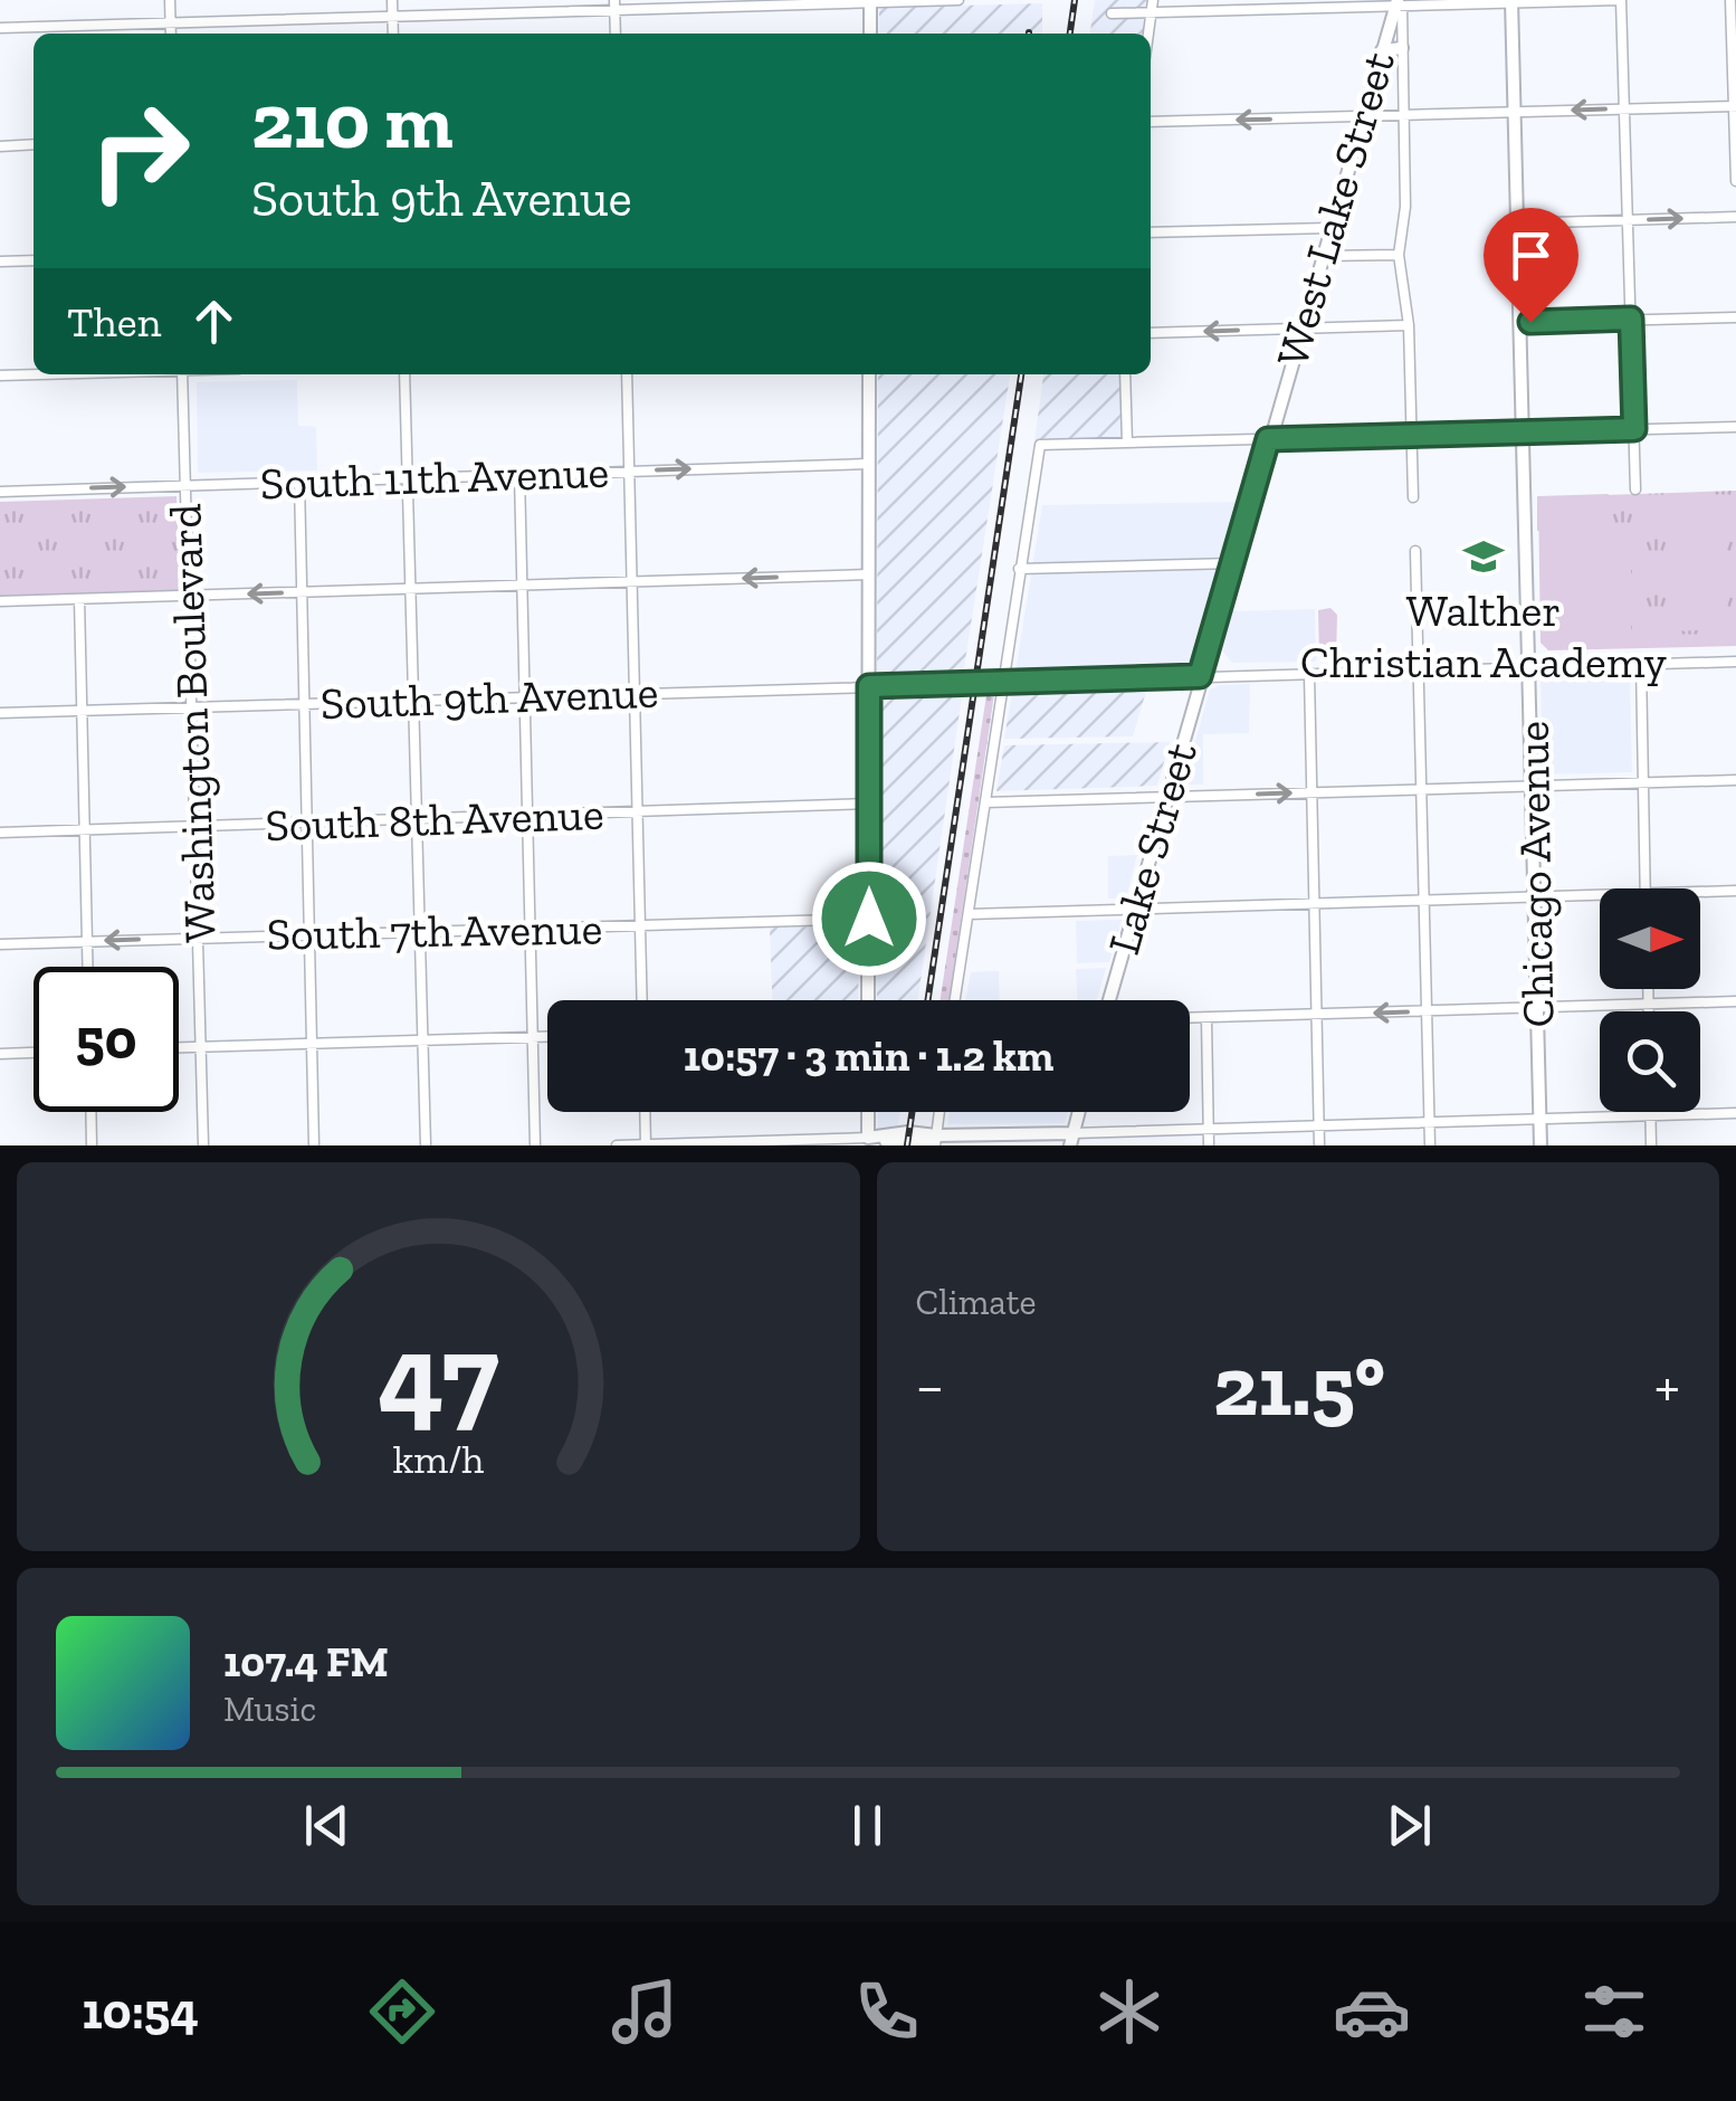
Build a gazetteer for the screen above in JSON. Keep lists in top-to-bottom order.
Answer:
{
  "streets": {
    "main road": ["West Lake Street", "Lake Street", "Chicago Avenue"],
    "street": [
      "South 11th Avenue",
      "South 9th Avenue",
      "Washington Boulevard",
      "South 8th Avenue",
      "South 7th Avenue"
    ]
  },
  "crossings": [
    ["West Lake Street", "South 9th Avenue"],
    ["West Lake Street", "Lake Street"],
    ["South 11th Avenue", "Washington Boulevard"],
    ["South 9th Avenue", "Washington Boulevard"],
    ["South 9th Avenue", "Lake Street"],
    ["South 9th Avenue", "Chicago Avenue"],
    ["Washington Boulevard", "South 8th Avenue"],
    ["Washington Boulevard", "South 7th Avenue"]
  ],
  "one_way": ["South 11th Avenue"],
  "places": {
    "school or university": ["Walther Christian Academy"]
  },
  "north": "right",
  "page": {
    "turn": ["210 m", "South 9th Avenue"],
    "then": "Then",
    "limit": "50",
    "trip": "10:57 · 3 min · 1.2 km",
    "tile": "Climate",
    "heat": ["−", "21.5°", "+"],
    "song": ["107.4 FM", "Music"],
    "tabs": "10:54",
    "gauge": ["47", "km/h"]
  }
}
